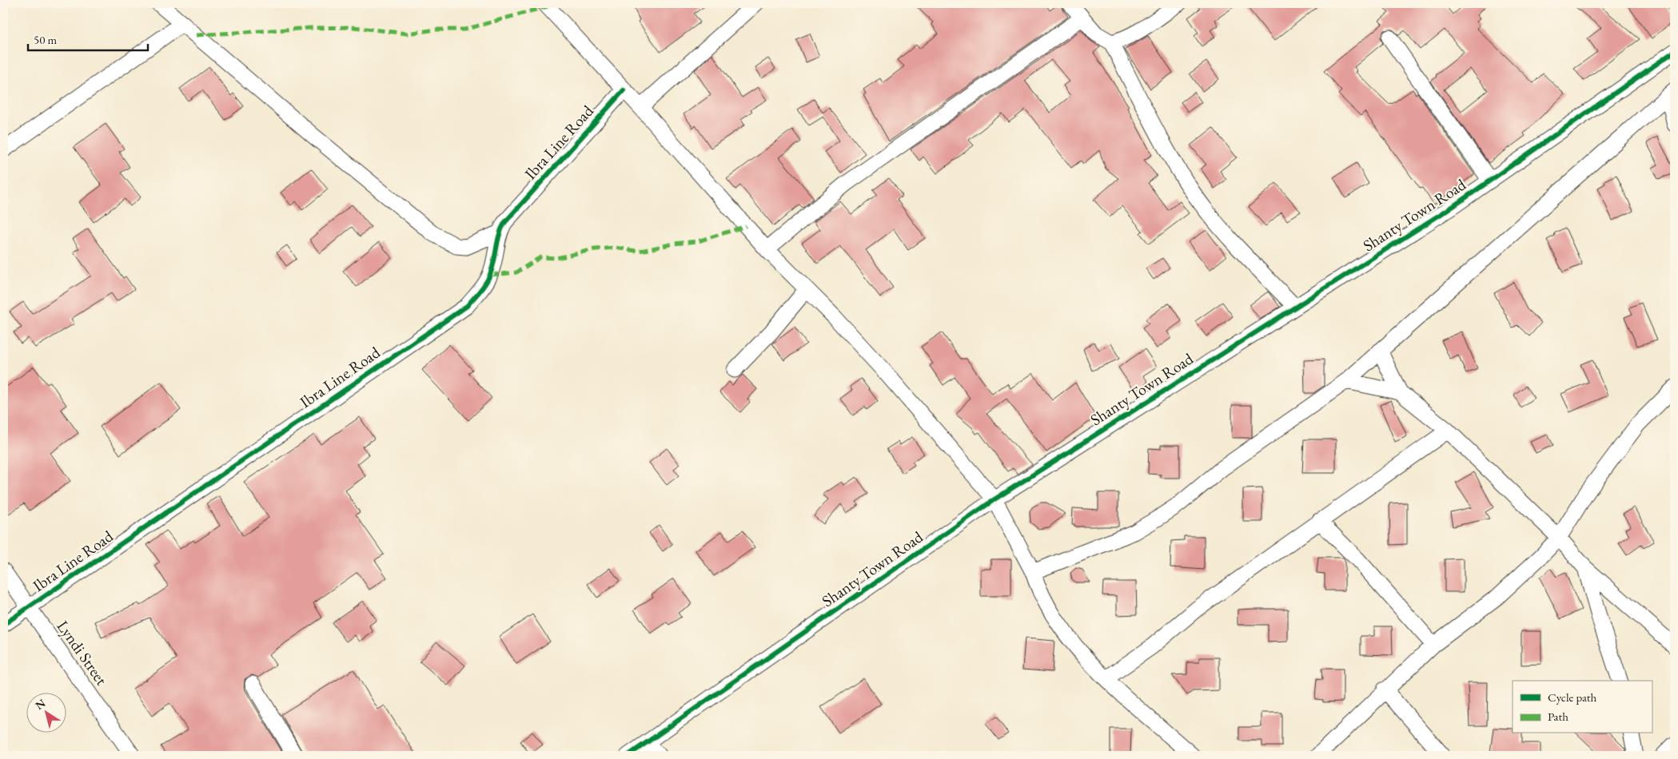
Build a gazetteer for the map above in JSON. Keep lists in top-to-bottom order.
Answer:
{
  "streets": {
    "street": ["Ibra Line Road", "Shanty Town Road", "Lyndi Street"]
  },
  "crossings": [
    ["Ibra Line Road", "Lyndi Street"]
  ],
  "legend": ["Cycle path", "Path"],
  "scale_bar": "50 m",
  "north": "top left"
}
